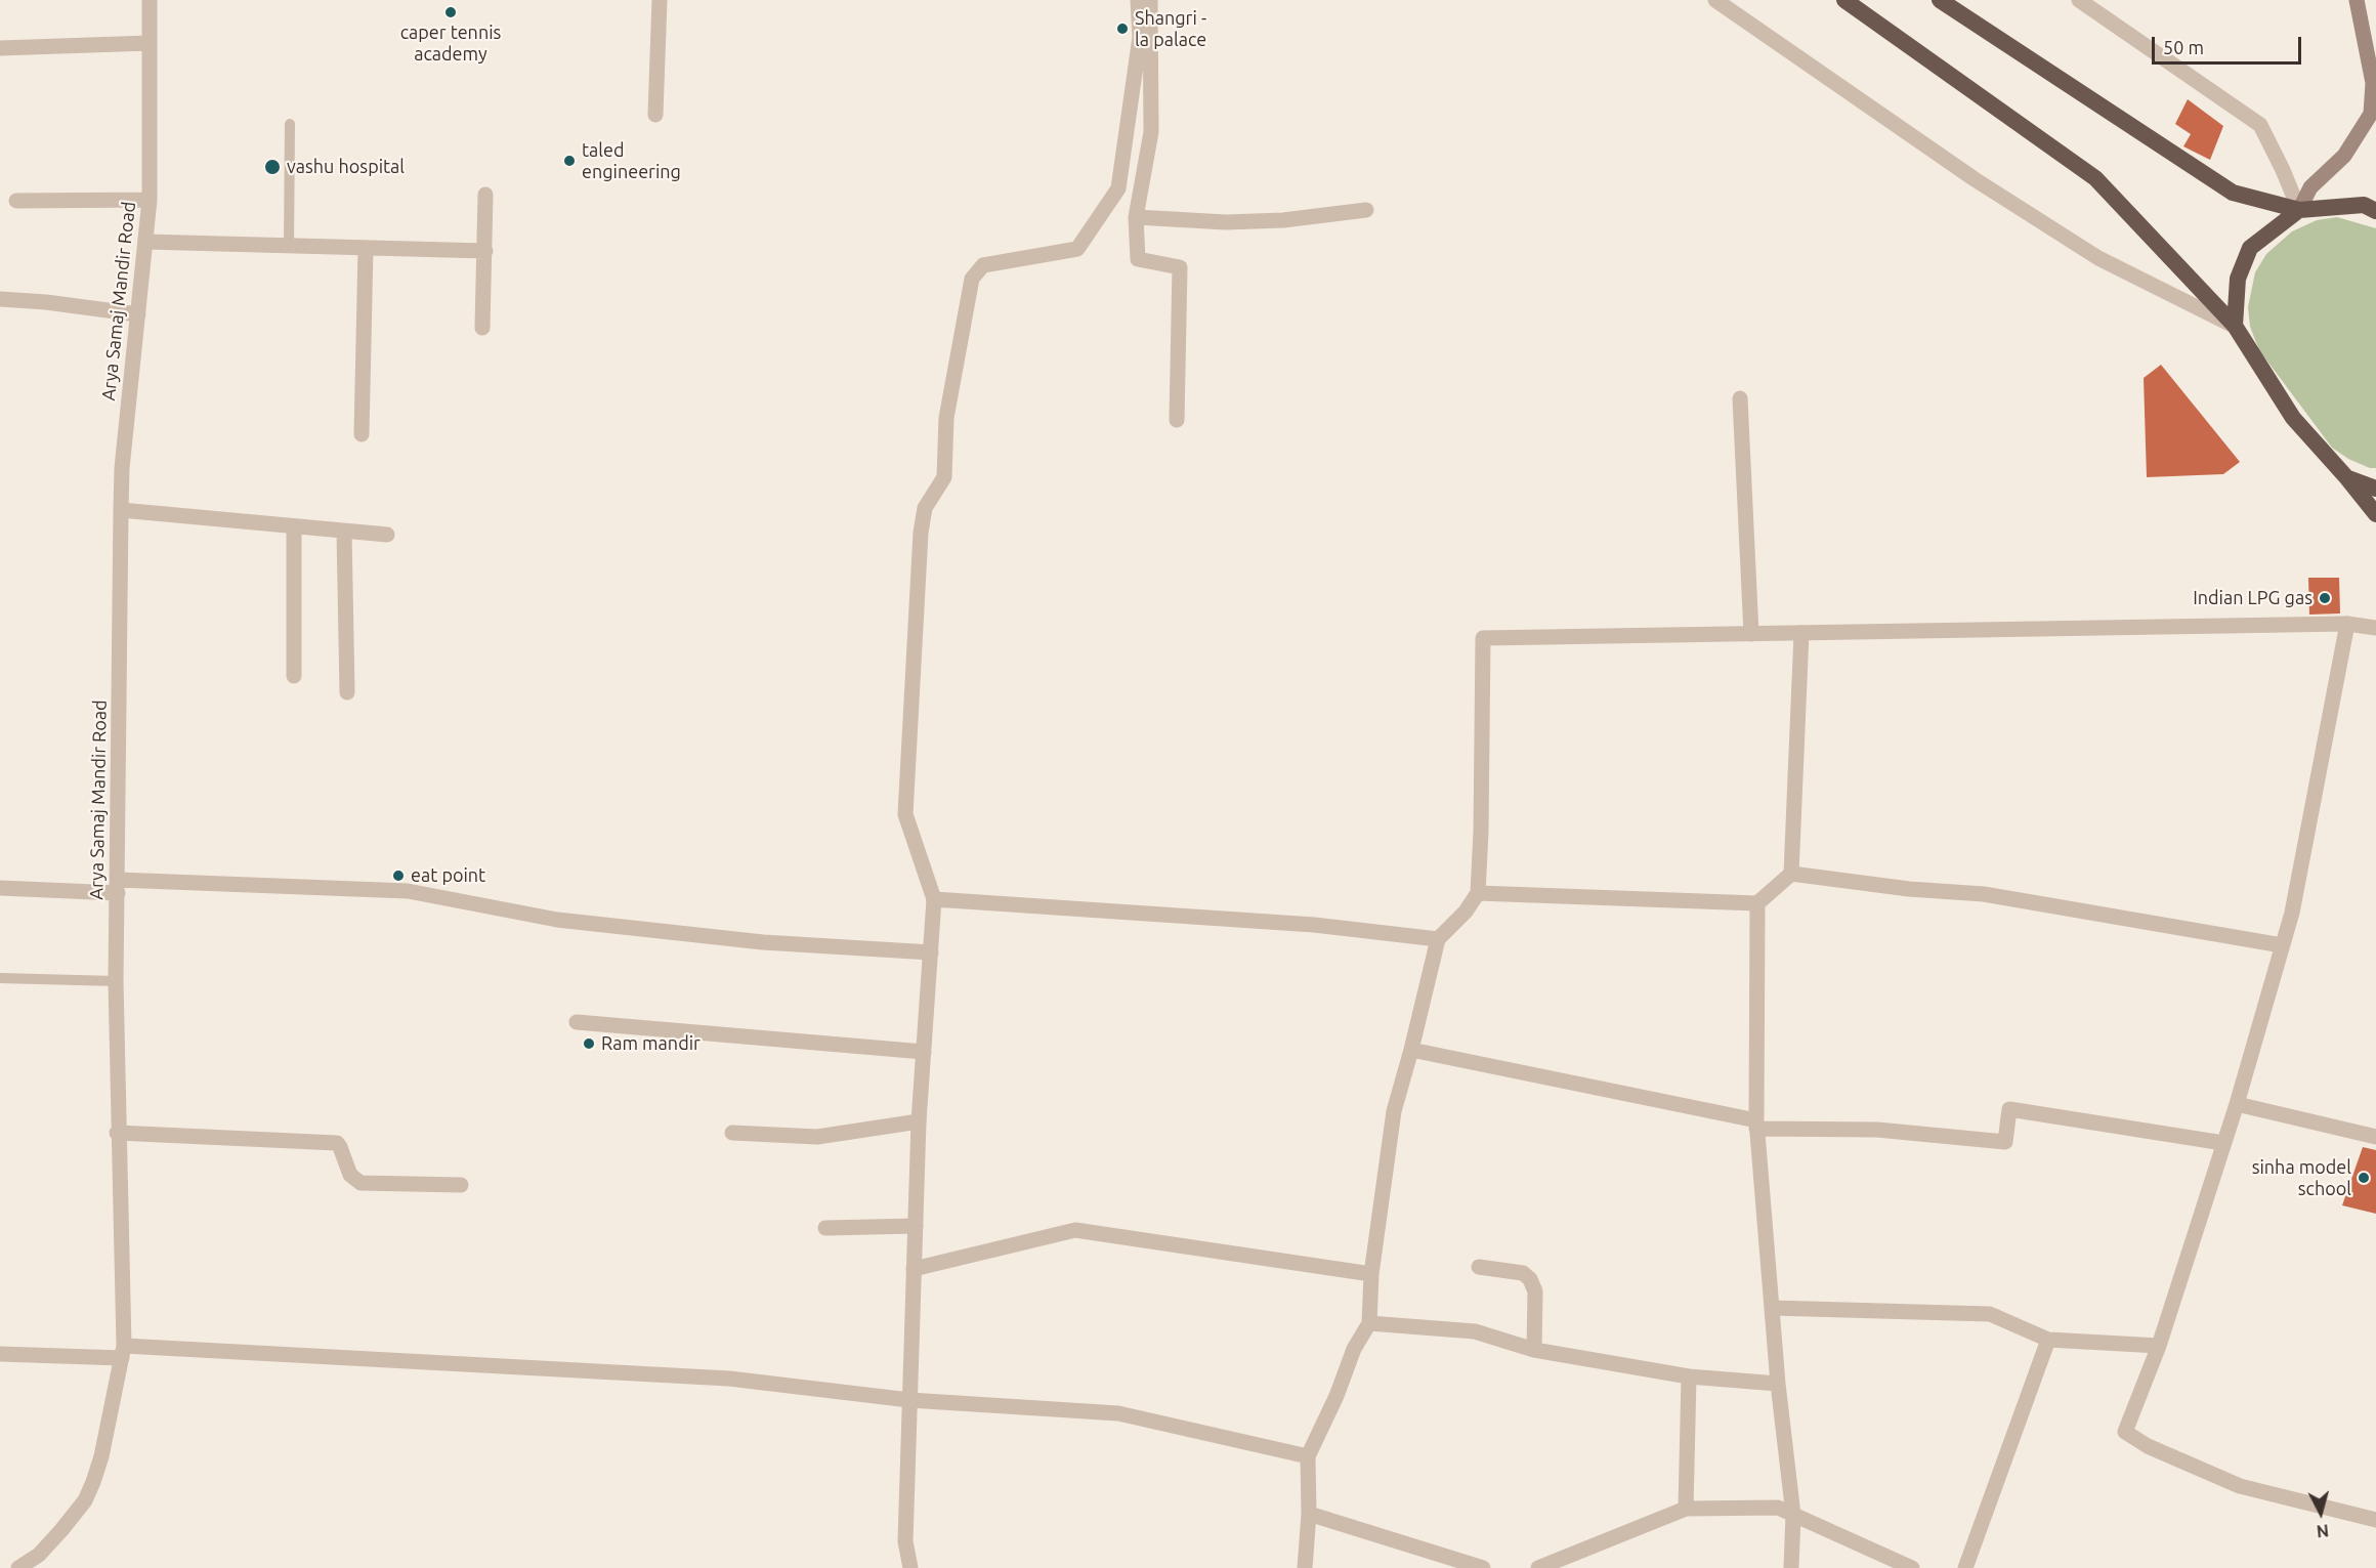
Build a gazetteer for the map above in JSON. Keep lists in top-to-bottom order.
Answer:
{
  "streets": {
    "street": ["Arya Samaj Mandir Road"]
  },
  "places": [
    "caper tennis academy",
    "Shangri - la palace",
    "taled engineering",
    "vashu hospital",
    "Indian LPG gas",
    "eat point",
    "Ram mandir",
    "sinha model school"
  ],
  "scale_bar": "50 m",
  "north": "bottom"
}
